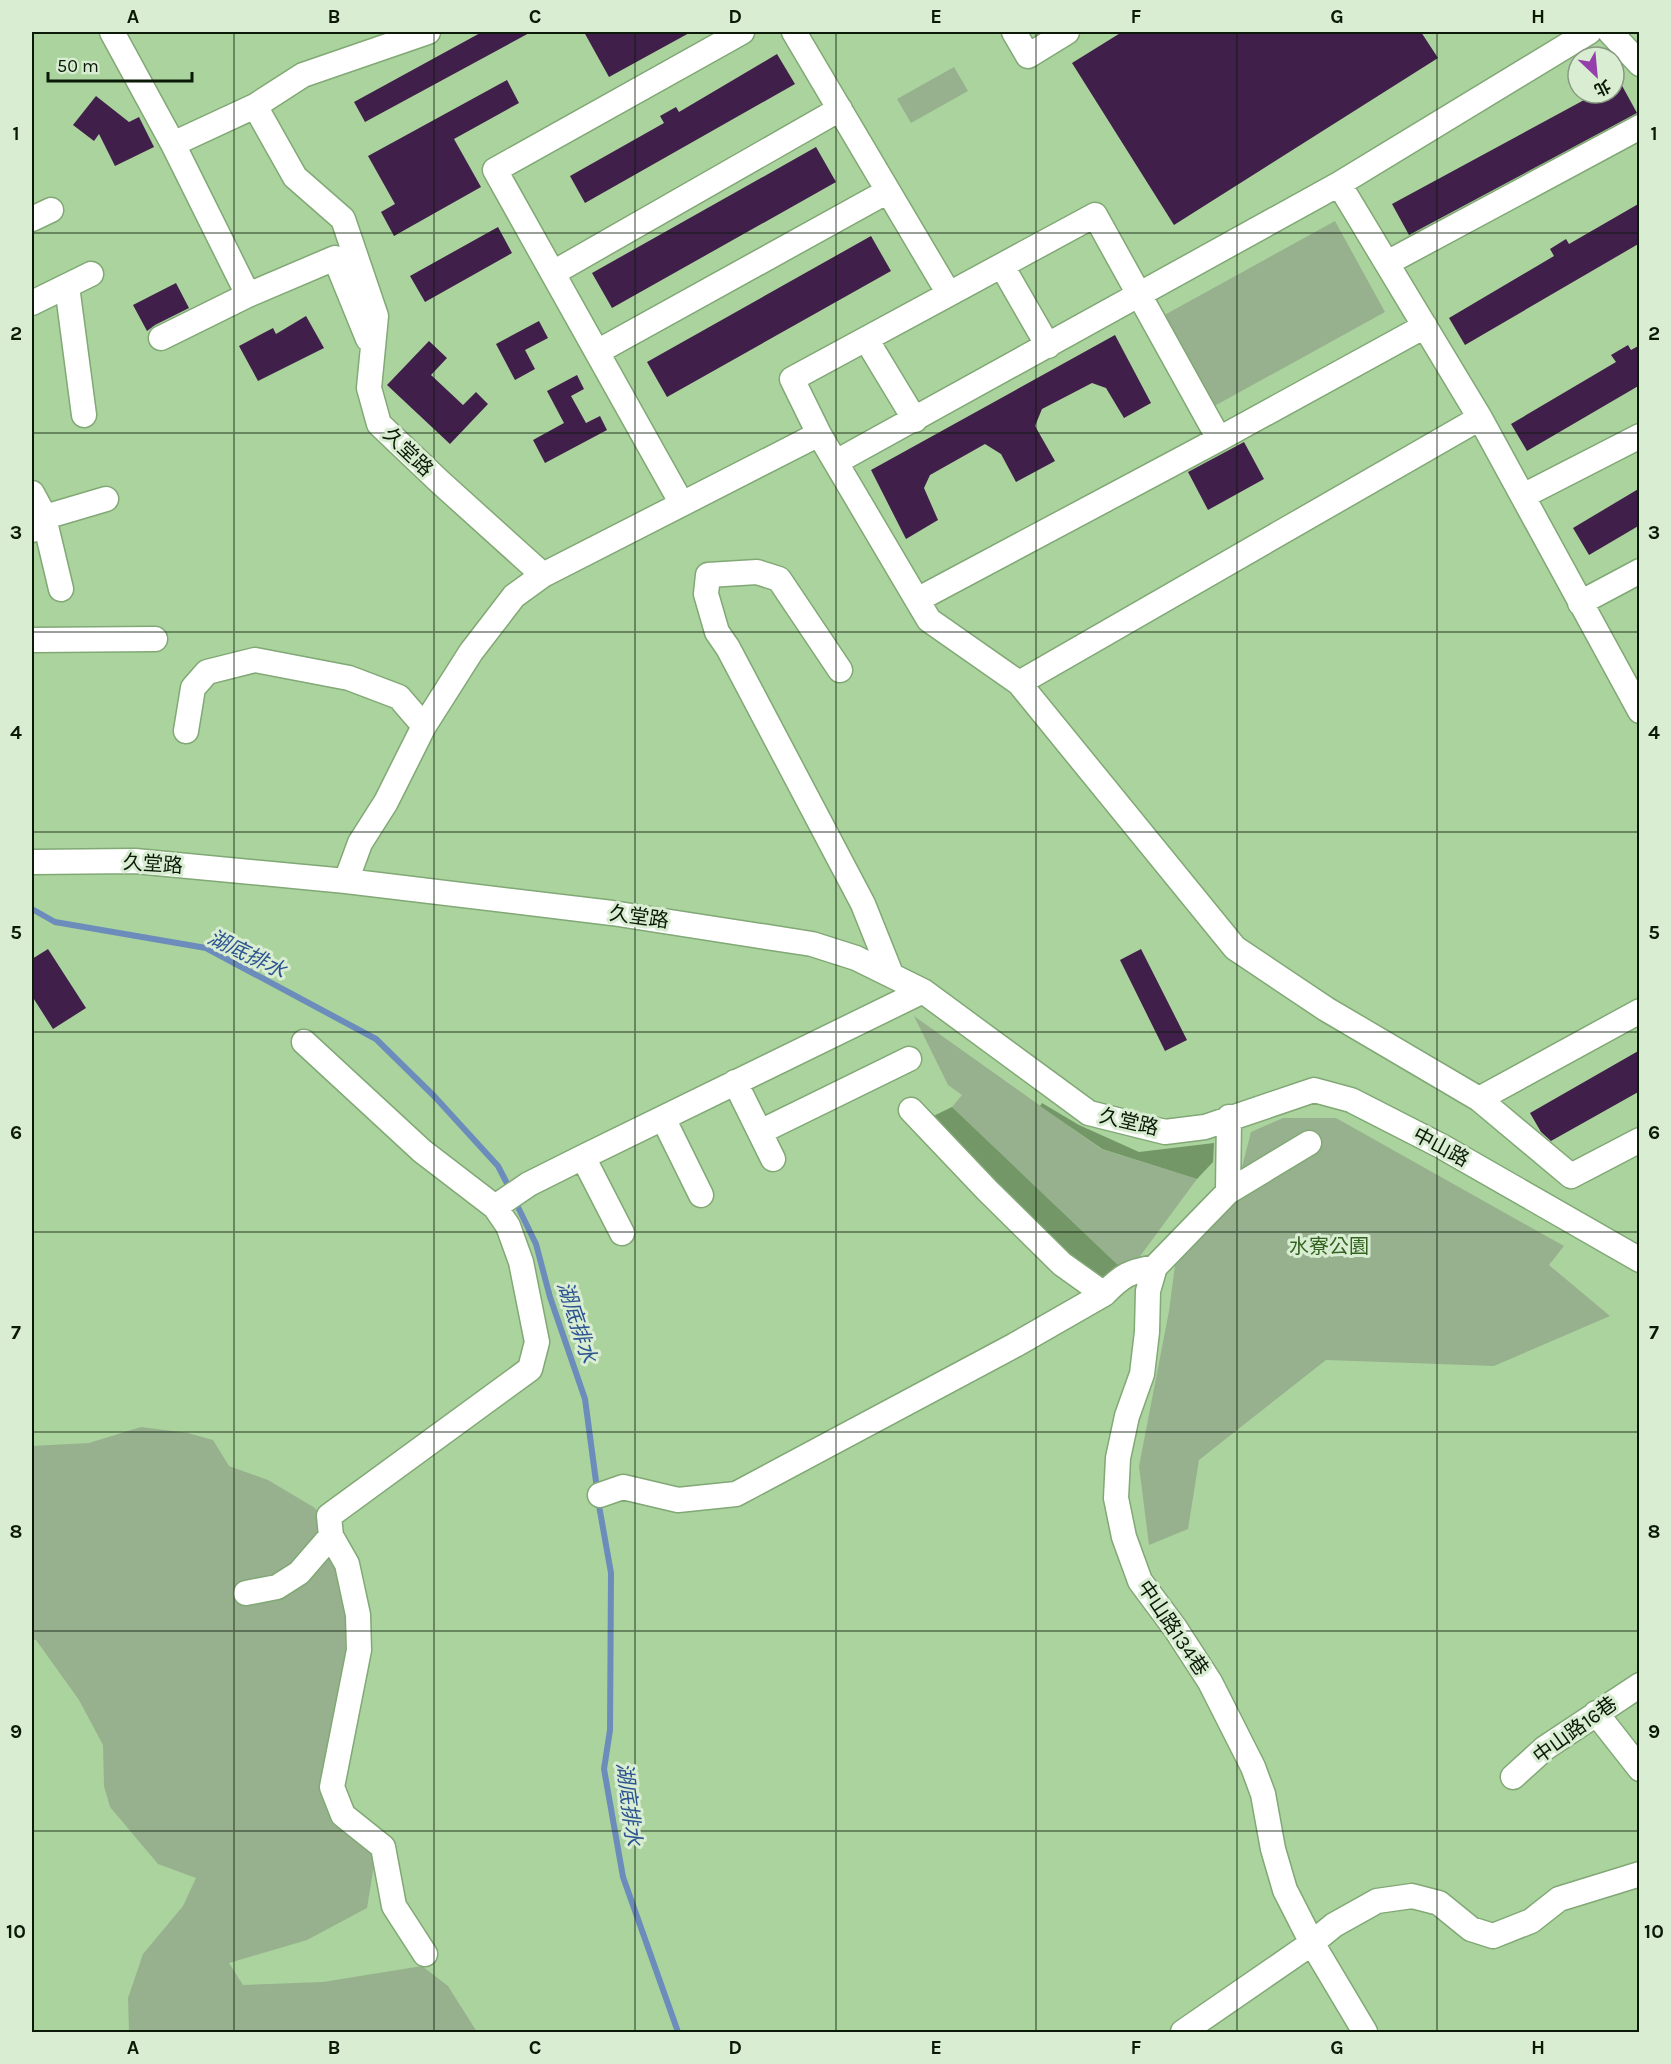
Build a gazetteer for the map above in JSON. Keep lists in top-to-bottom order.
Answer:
{
  "streets": {
    "street": [
      "久堂路",
      "中山路",
      "中山路134巷",
      "中山路16巷"
    ]
  },
  "crossings": [
    ["久堂路", "中山路"]
  ],
  "water": ["湖底排水"],
  "parks": ["水寮公園"],
  "scale_bar": "50 m",
  "north": "bottom right",
  "grid": {
    "columns": [
      "A",
      "B",
      "C",
      "D",
      "E",
      "F",
      "G",
      "H"
    ],
    "rows": [
      "1",
      "2",
      "3",
      "4",
      "5",
      "6",
      "7",
      "8",
      "9",
      "10"
    ]
  }
}
